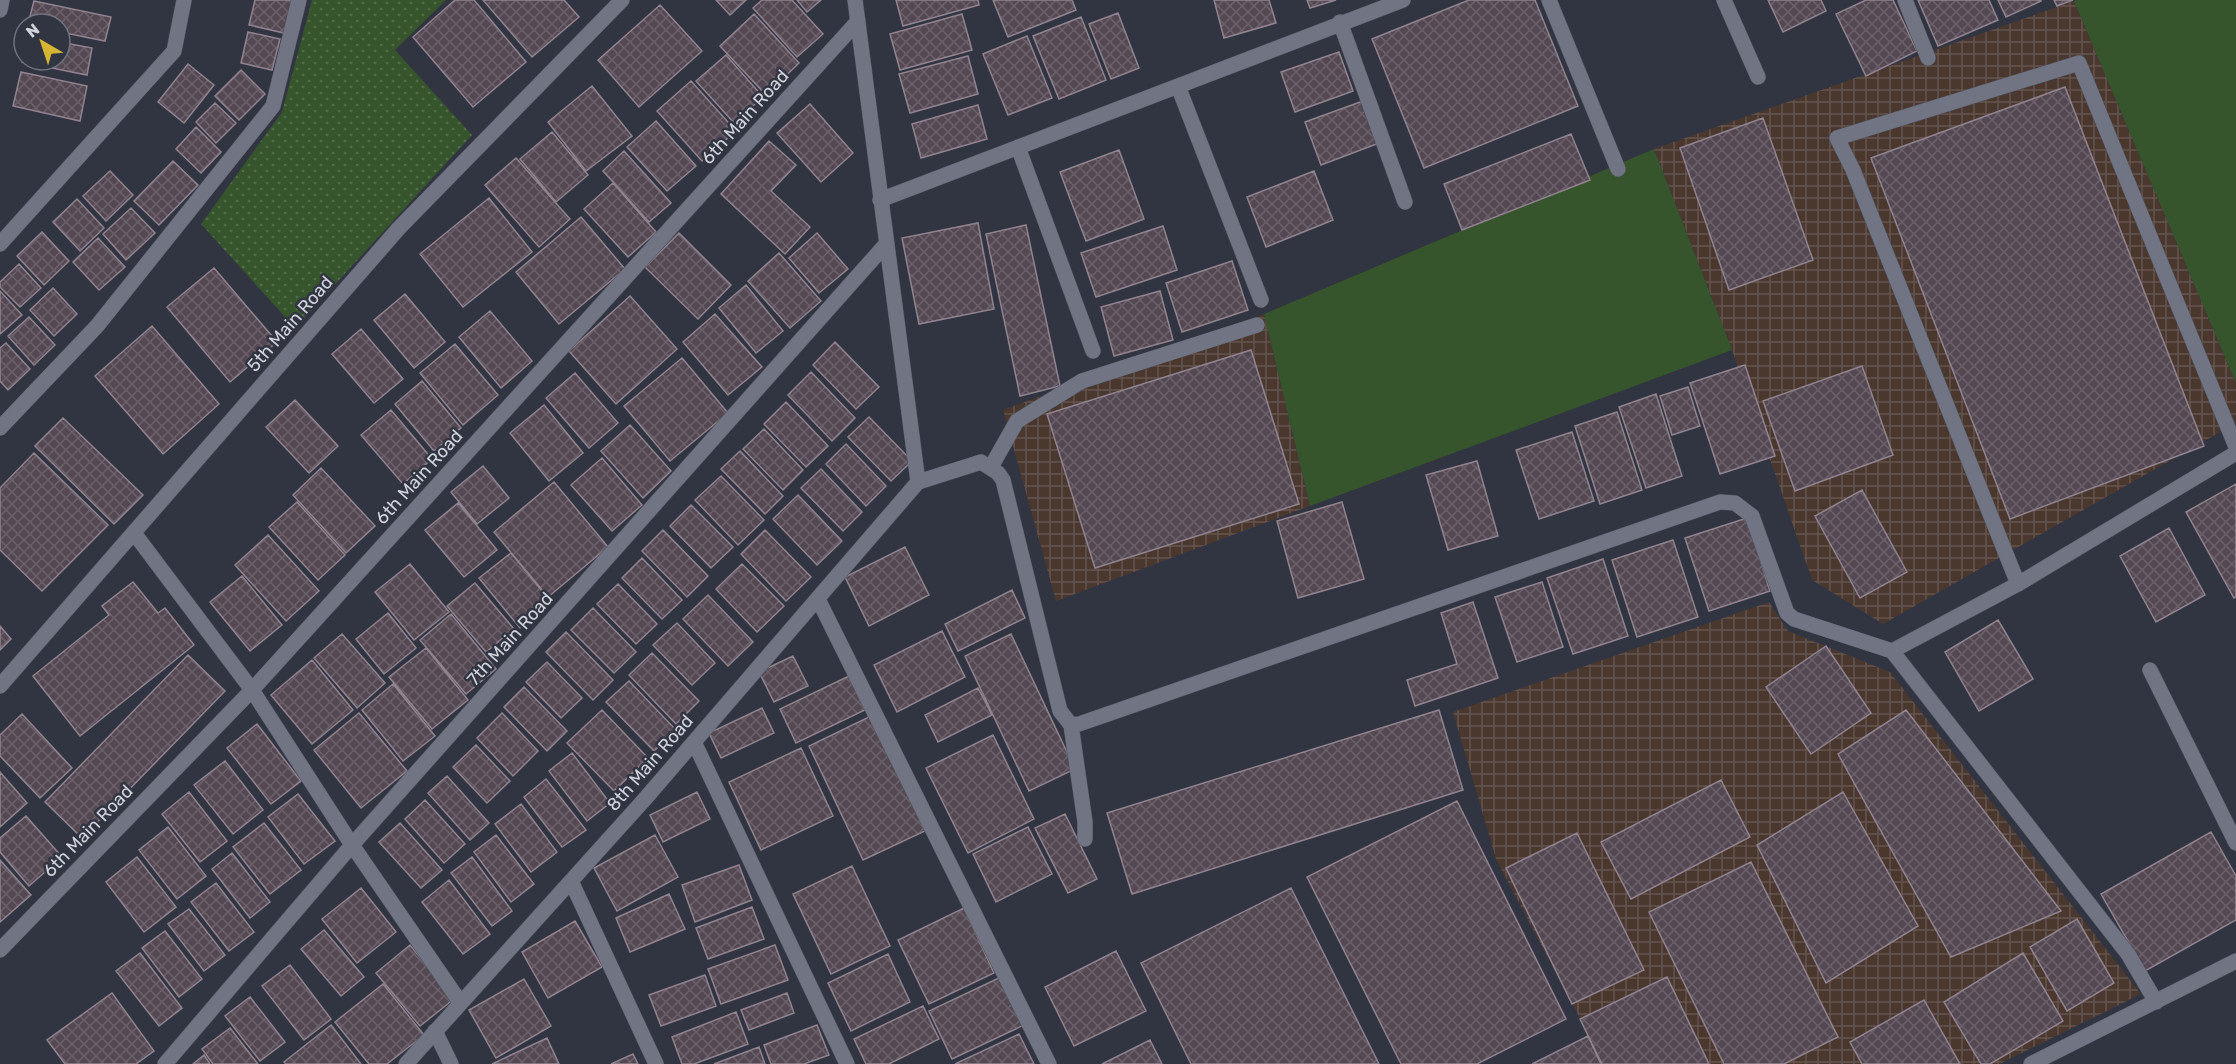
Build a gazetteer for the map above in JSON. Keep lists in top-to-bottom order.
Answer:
{
  "streets": {
    "street": [
      "6th Main Road",
      "5th Main Road",
      "7th Main Road",
      "8th Main Road"
    ]
  },
  "north": "top left"
}
